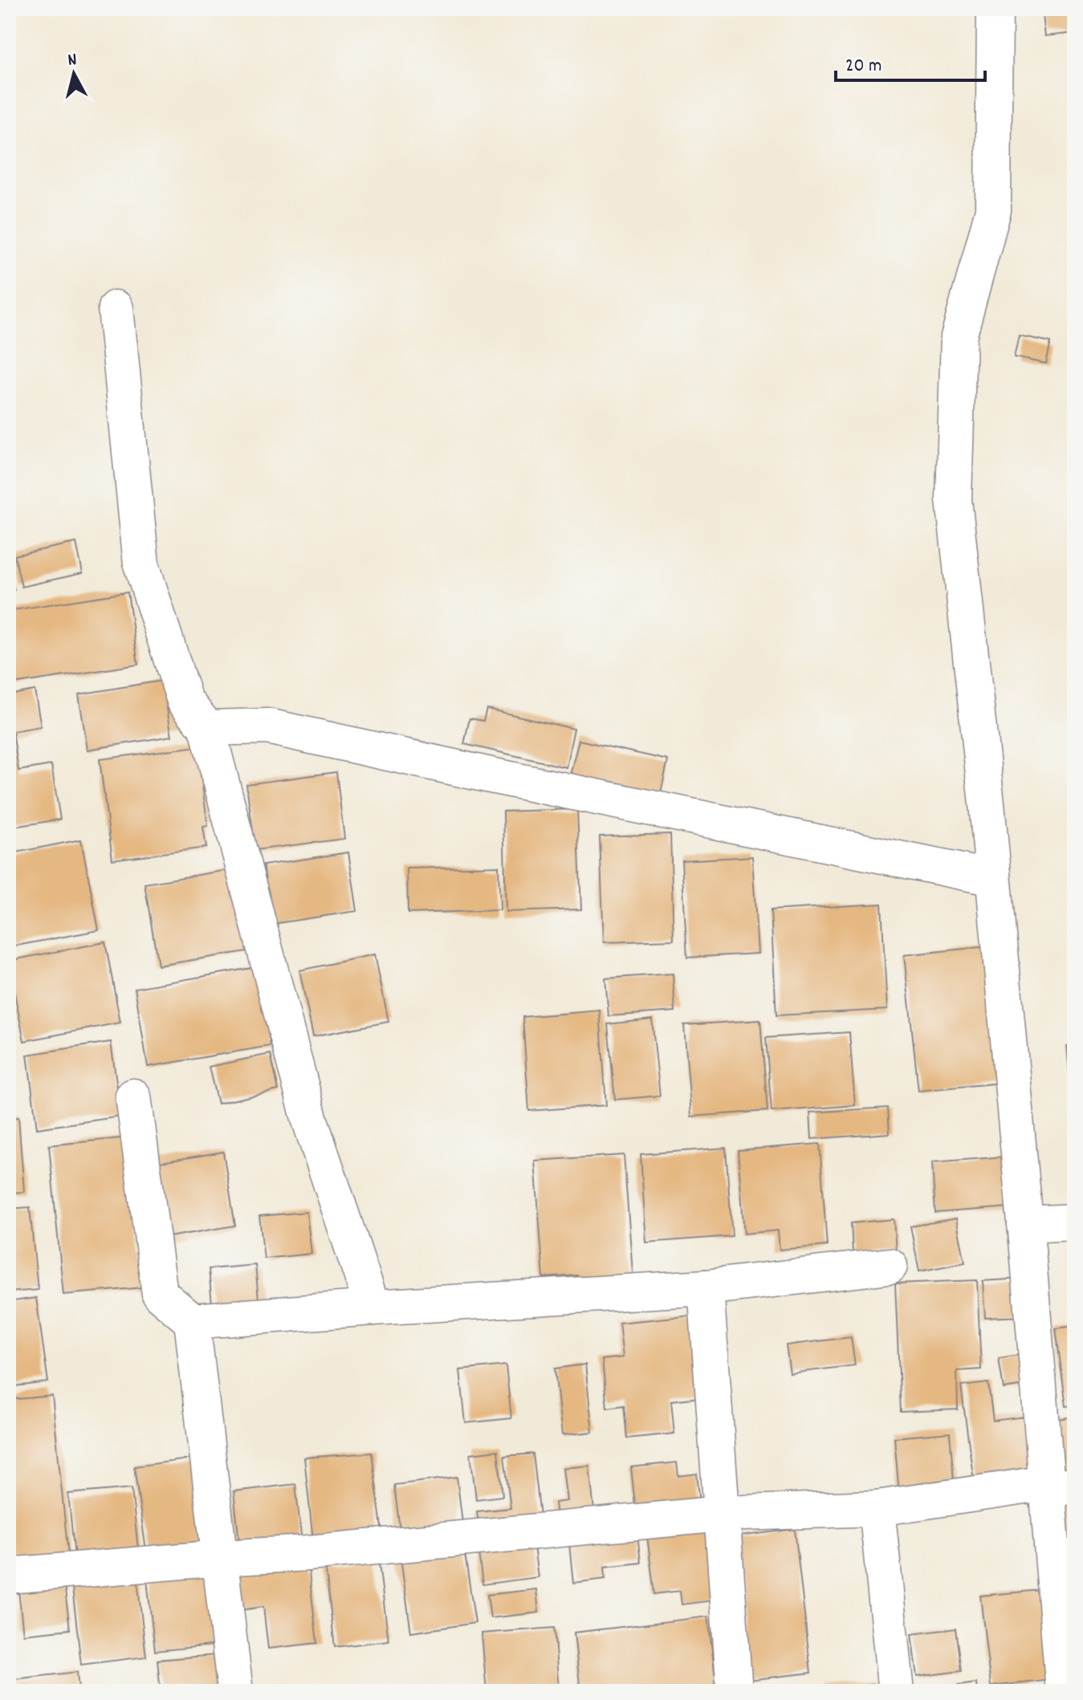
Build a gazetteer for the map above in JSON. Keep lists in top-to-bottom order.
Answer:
{
  "scale_bar": "20 m",
  "north": "top"
}
